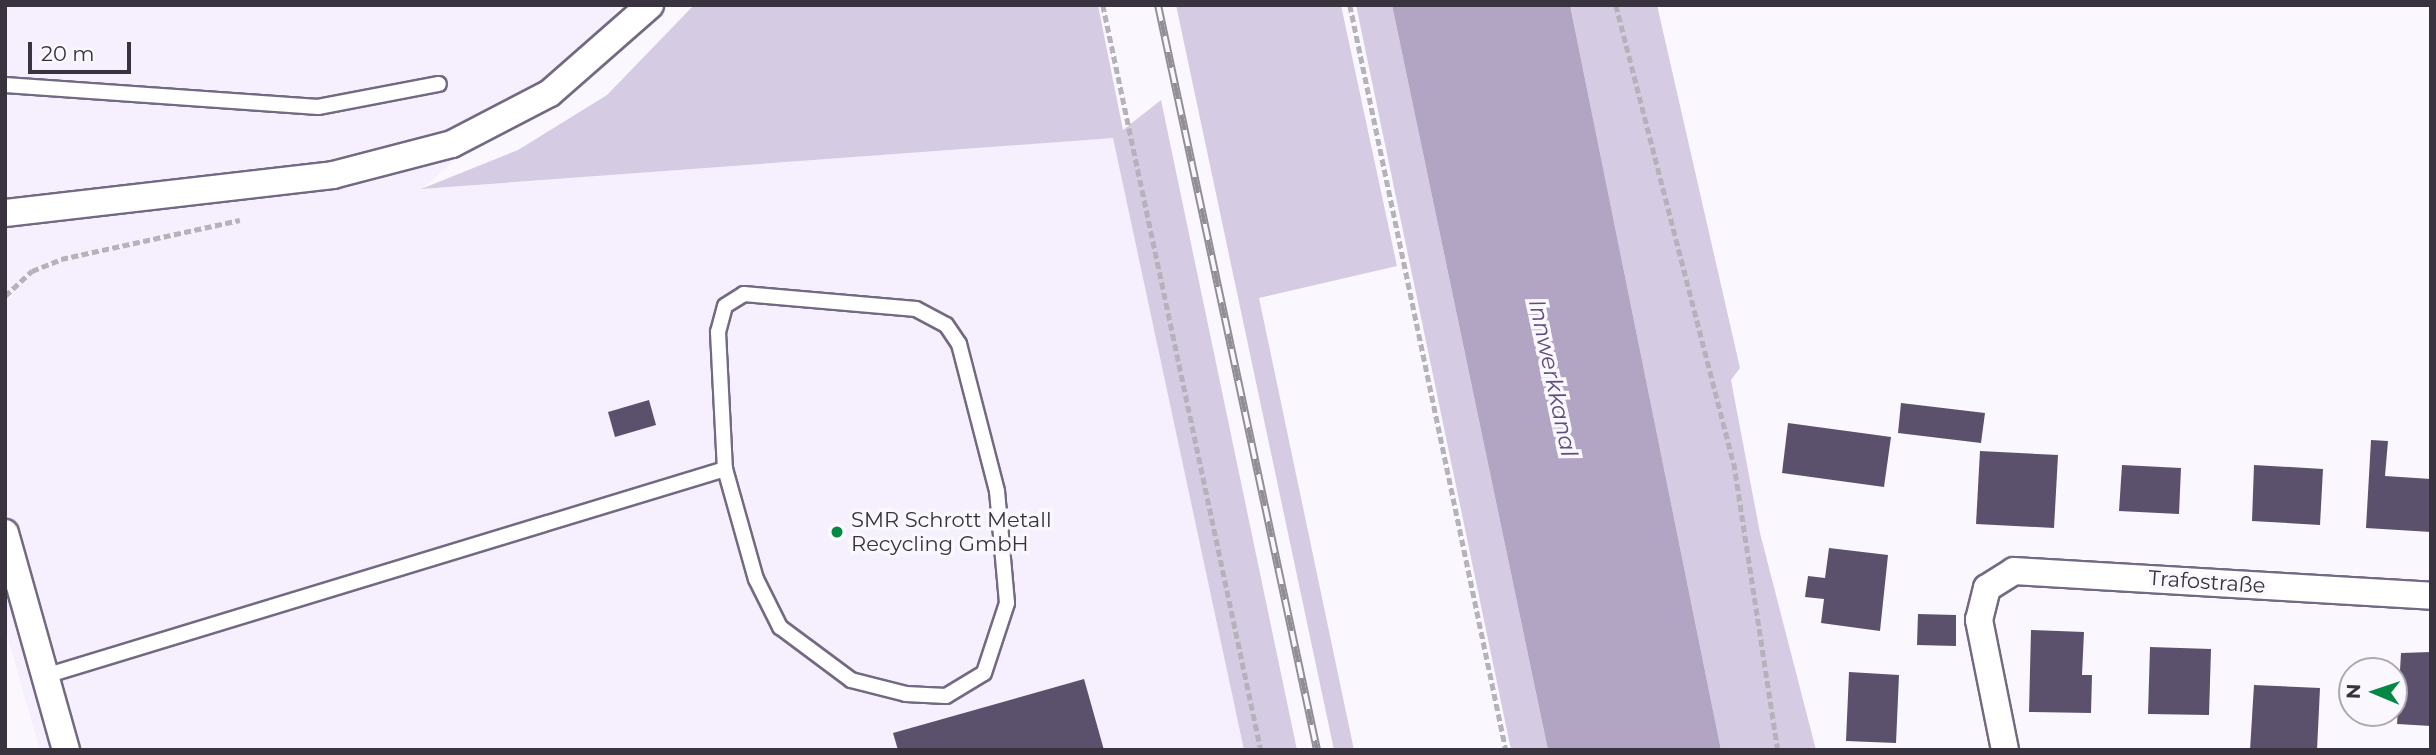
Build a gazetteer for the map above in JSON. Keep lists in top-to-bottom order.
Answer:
{
  "streets": {
    "street": ["Trafostraße"]
  },
  "water": ["Innwerkkanal"],
  "places": ["SMR Schrott Metall Recycling GmbH"],
  "scale_bar": "20 m",
  "north": "left"
}
